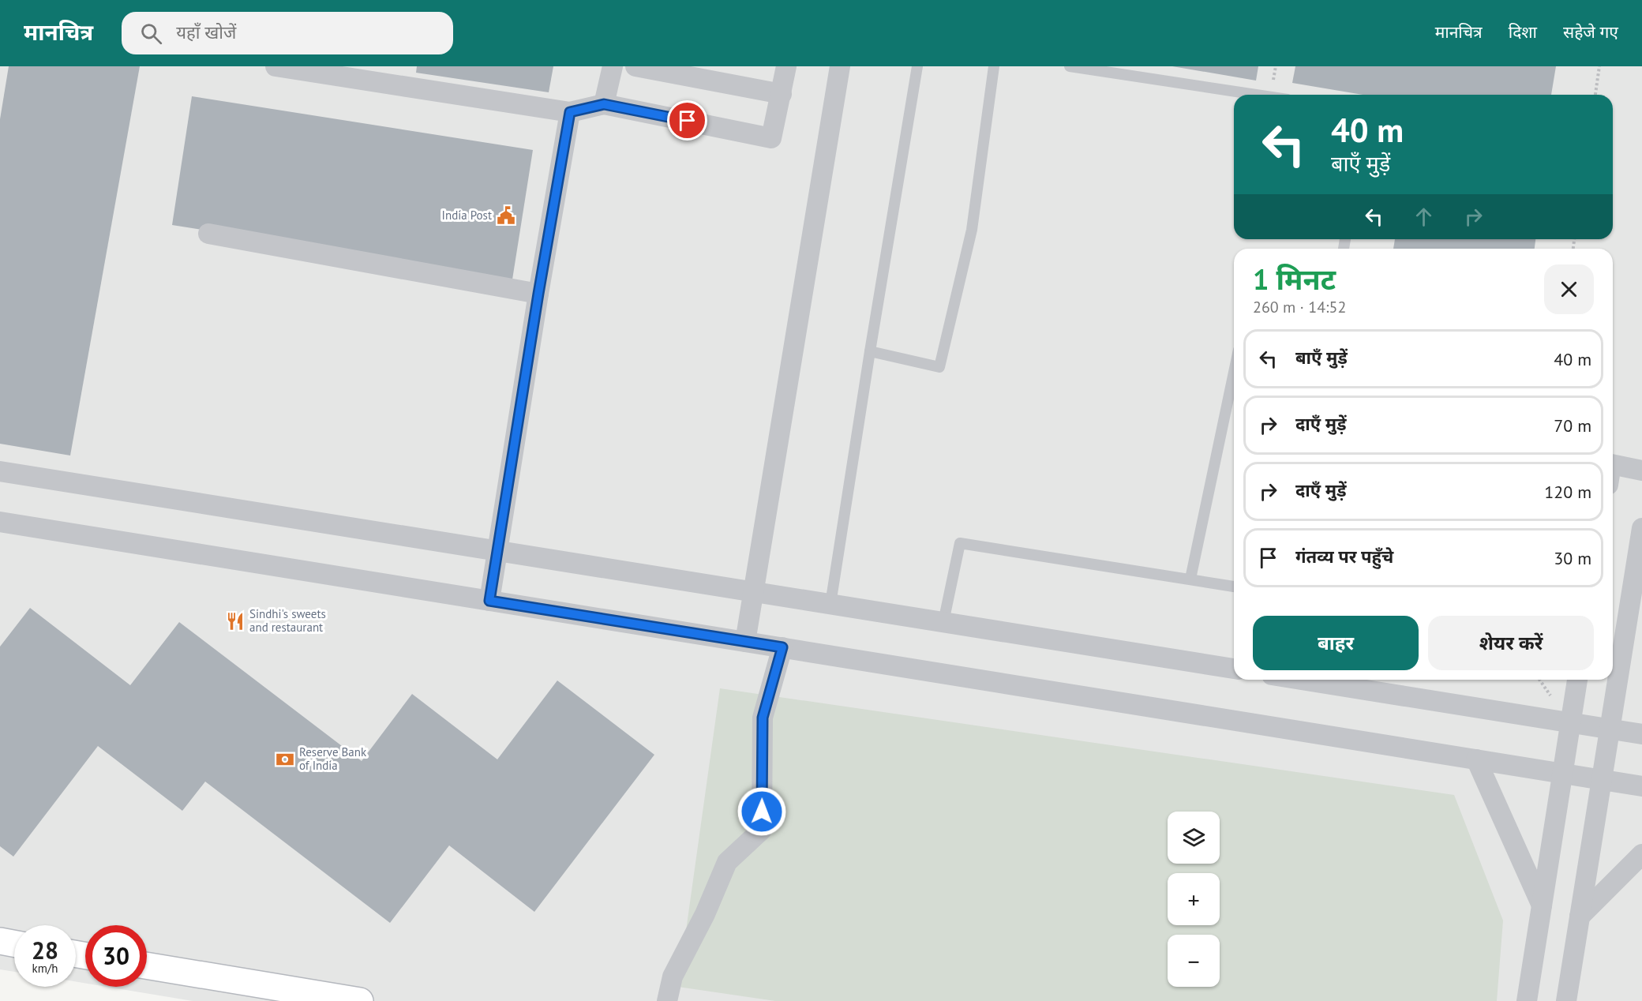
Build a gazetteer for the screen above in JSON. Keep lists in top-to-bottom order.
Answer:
{
  "places": {
    "public building": ["India Post"],
    "restaurant": ["Sindhi's sweets and restaurant"],
    "bank": ["Reserve Bank of India"]
  },
  "page": {
    "header": "मानचित्र",
    "search": "यहाँ खोजें",
    "nav": ["मानचित्र", "दिशा", "सहेजे गए"],
    "turn": ["40 m", "बाएँ मुड़ें"],
    "heading": ["1 मिनट", "260 m · 14:52"],
    "list": [
      {
        "name": "बाएँ मुड़ें",
        "value": "40 m"
      },
      {
        "name": "दाएँ मुड़ें",
        "value": "70 m"
      },
      {
        "name": "दाएँ मुड़ें",
        "value": "120 m"
      },
      {
        "name": "गंतव्य पर पहुँचे",
        "value": "30 m"
      }
    ],
    "buttons": ["बाहर", "शेयर करें"],
    "map_buttons": ["+", "−"],
    "speed": "28 km/h",
    "limit": "30"
  }
}
